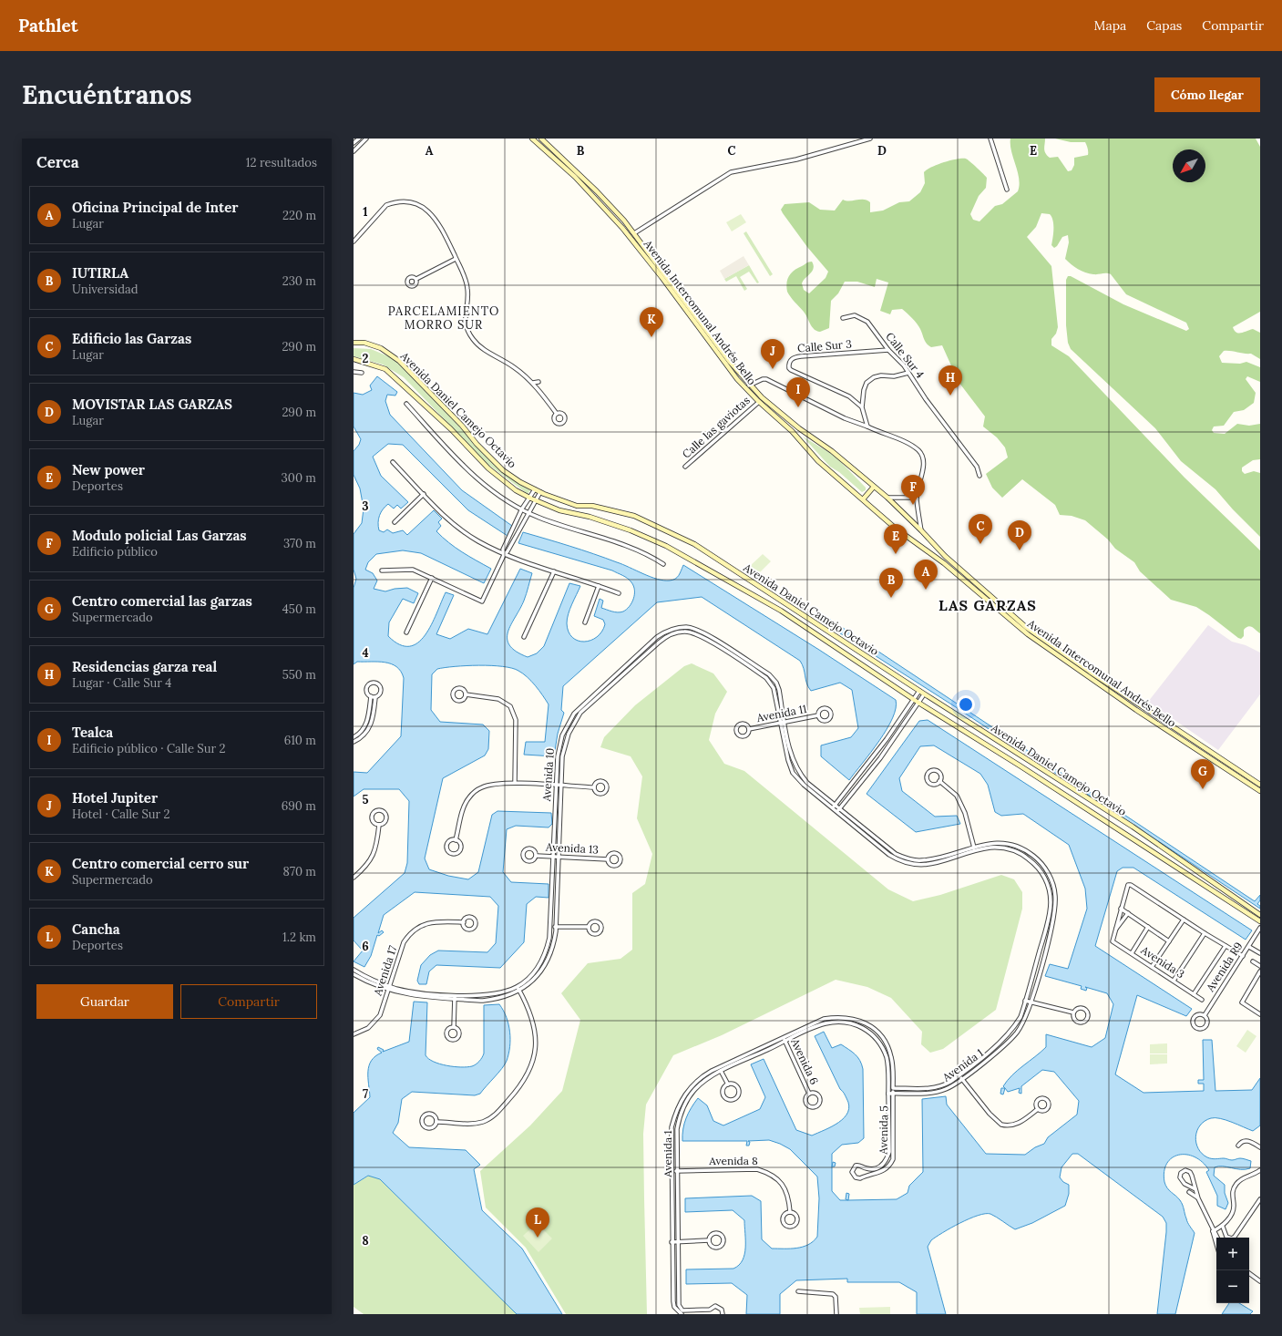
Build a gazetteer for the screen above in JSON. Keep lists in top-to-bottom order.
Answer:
{
  "streets": {
    "main road": ["Avenida Intercomunal Andrés Bello", "Avenida Daniel Camejo Octavio"],
    "street": [
      "Calle Sur 3",
      "Calle Sur 4",
      "Calle las gaviotas",
      "Avenida 11",
      "Avenida 10",
      "Avenida 13",
      "Avenida 3",
      "Avenida R9",
      "Avenida 17",
      "Avenida 6",
      "Avenida 1",
      "Avenida 5",
      "Avenida 8"
    ]
  },
  "crossings": [
    ["Avenida Intercomunal Andrés Bello", "Calle las gaviotas"],
    ["Calle Sur 3", "Calle Sur 4"],
    ["Avenida 11", "Avenida 10"],
    ["Avenida 10", "Avenida 13"],
    ["Avenida 10", "Avenida 17"],
    ["Avenida 10", "Avenida 1"],
    ["Avenida 6", "Avenida 1"],
    ["Avenida 1", "Avenida 5"],
    ["Avenida 1", "Avenida 8"]
  ],
  "districts": ["PARCELAMIENTO MORRO SUR", "LAS GARZAS"],
  "north": "bottom left",
  "page": {
    "header": "Pathlet",
    "nav": ["Mapa", "Capas", "Compartir"],
    "buttons": [
      "Cómo llegar",
      ["Guardar", "Compartir"]
    ],
    "title": "Encuéntranos",
    "heading": ["Cerca", "12 resultados"],
    "list": [
      {
        "mark": "A",
        "name": "Oficina Principal de Inter",
        "note": "Lugar",
        "value": "220 m"
      },
      {
        "mark": "B",
        "name": "IUTIRLA",
        "note": "Universidad",
        "value": "230 m"
      },
      {
        "mark": "C",
        "name": "Edificio las Garzas",
        "note": "Lugar",
        "value": "290 m"
      },
      {
        "mark": "D",
        "name": "MOVISTAR LAS GARZAS",
        "note": "Lugar",
        "value": "290 m"
      },
      {
        "mark": "E",
        "name": "New power",
        "note": "Deportes",
        "value": "300 m"
      },
      {
        "mark": "F",
        "name": "Modulo policial Las Garzas",
        "note": "Edificio público",
        "value": "370 m"
      },
      {
        "mark": "G",
        "name": "Centro comercial las garzas",
        "note": "Supermercado",
        "value": "450 m"
      },
      {
        "mark": "H",
        "name": "Residencias garza real",
        "note": "Lugar · Calle Sur 4",
        "value": "550 m"
      },
      {
        "mark": "I",
        "name": "Tealca",
        "note": "Edificio público · Calle Sur 2",
        "value": "610 m"
      },
      {
        "mark": "J",
        "name": "Hotel Jupiter",
        "note": "Hotel · Calle Sur 2",
        "value": "690 m"
      },
      {
        "mark": "K",
        "name": "Centro comercial cerro sur",
        "note": "Supermercado",
        "value": "870 m"
      },
      {
        "mark": "L",
        "name": "Cancha",
        "note": "Deportes",
        "value": "1.2 km"
      }
    ],
    "pins": [
      "K",
      "J",
      "H",
      "I",
      "F",
      "C",
      "D",
      "E",
      "A",
      "B",
      "G",
      "L"
    ],
    "map_buttons": ["+", "−"]
  },
  "grid": {
    "columns": [
      "A",
      "B",
      "C",
      "D",
      "E"
    ],
    "rows": [
      "1",
      "2",
      "3",
      "4",
      "5",
      "6",
      "7",
      "8"
    ]
  }
}
